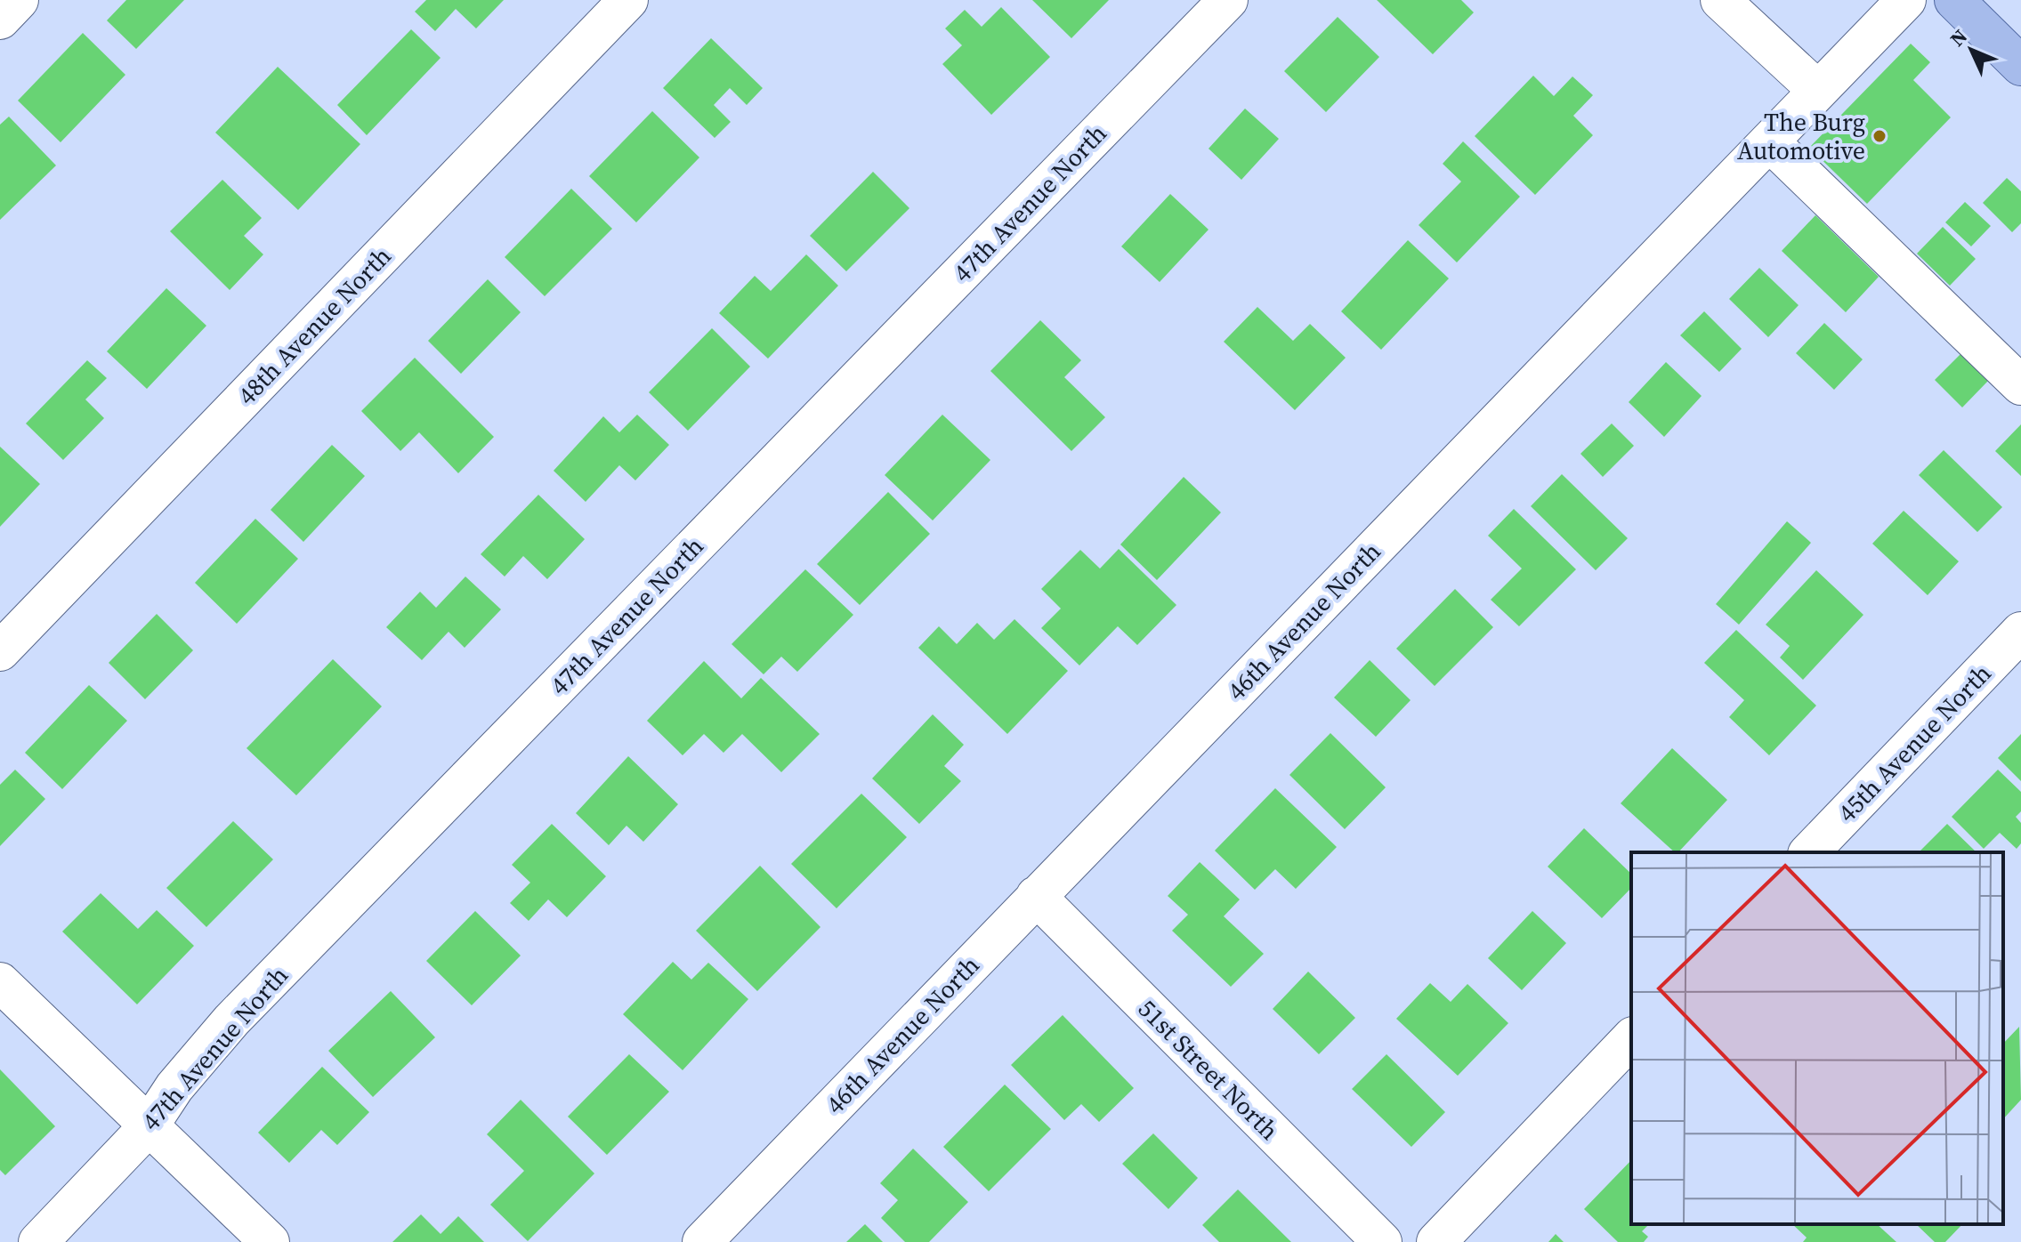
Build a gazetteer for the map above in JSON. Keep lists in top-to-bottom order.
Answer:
{
  "streets": {
    "street": [
      "47th Avenue North",
      "48th Avenue North",
      "46th Avenue North",
      "45th Avenue North",
      "51st Street North"
    ]
  },
  "crossings": [
    ["46th Avenue North", "51st Street North"]
  ],
  "places": ["The Burg Automotive"],
  "north": "top left"
}
